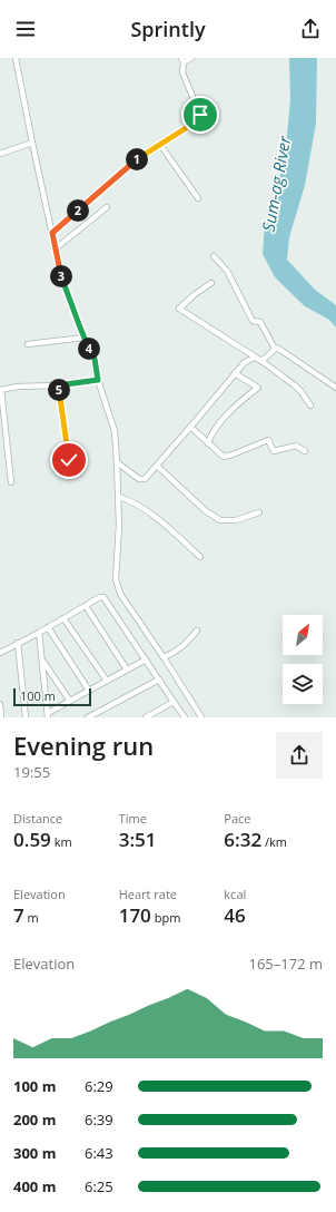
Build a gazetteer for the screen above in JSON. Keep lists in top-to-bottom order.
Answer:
{
  "water": ["Sum-ag River"],
  "scale_bar": "100 m",
  "north": "top right",
  "page": {
    "header": "Sprintly",
    "pins": [
      "1",
      "2",
      "3",
      "4",
      "5"
    ],
    "scale": "100 m",
    "heading": ["Evening run", "19:55"],
    "stats": [
      ["Distance", "0.59 km"],
      ["Time", "3:51"],
      ["Pace", "6:32 /km"],
      ["Elevation", "7 m"],
      ["Heart rate", "170 bpm"],
      ["kcal", "46"]
    ],
    "chart": ["Elevation", "165–172 m"],
    "list": [
      {
        "name": "100 m",
        "note": "6:29"
      },
      {
        "name": "200 m",
        "note": "6:39"
      },
      {
        "name": "300 m",
        "note": "6:43"
      },
      {
        "name": "400 m",
        "note": "6:25"
      }
    ]
  }
}
